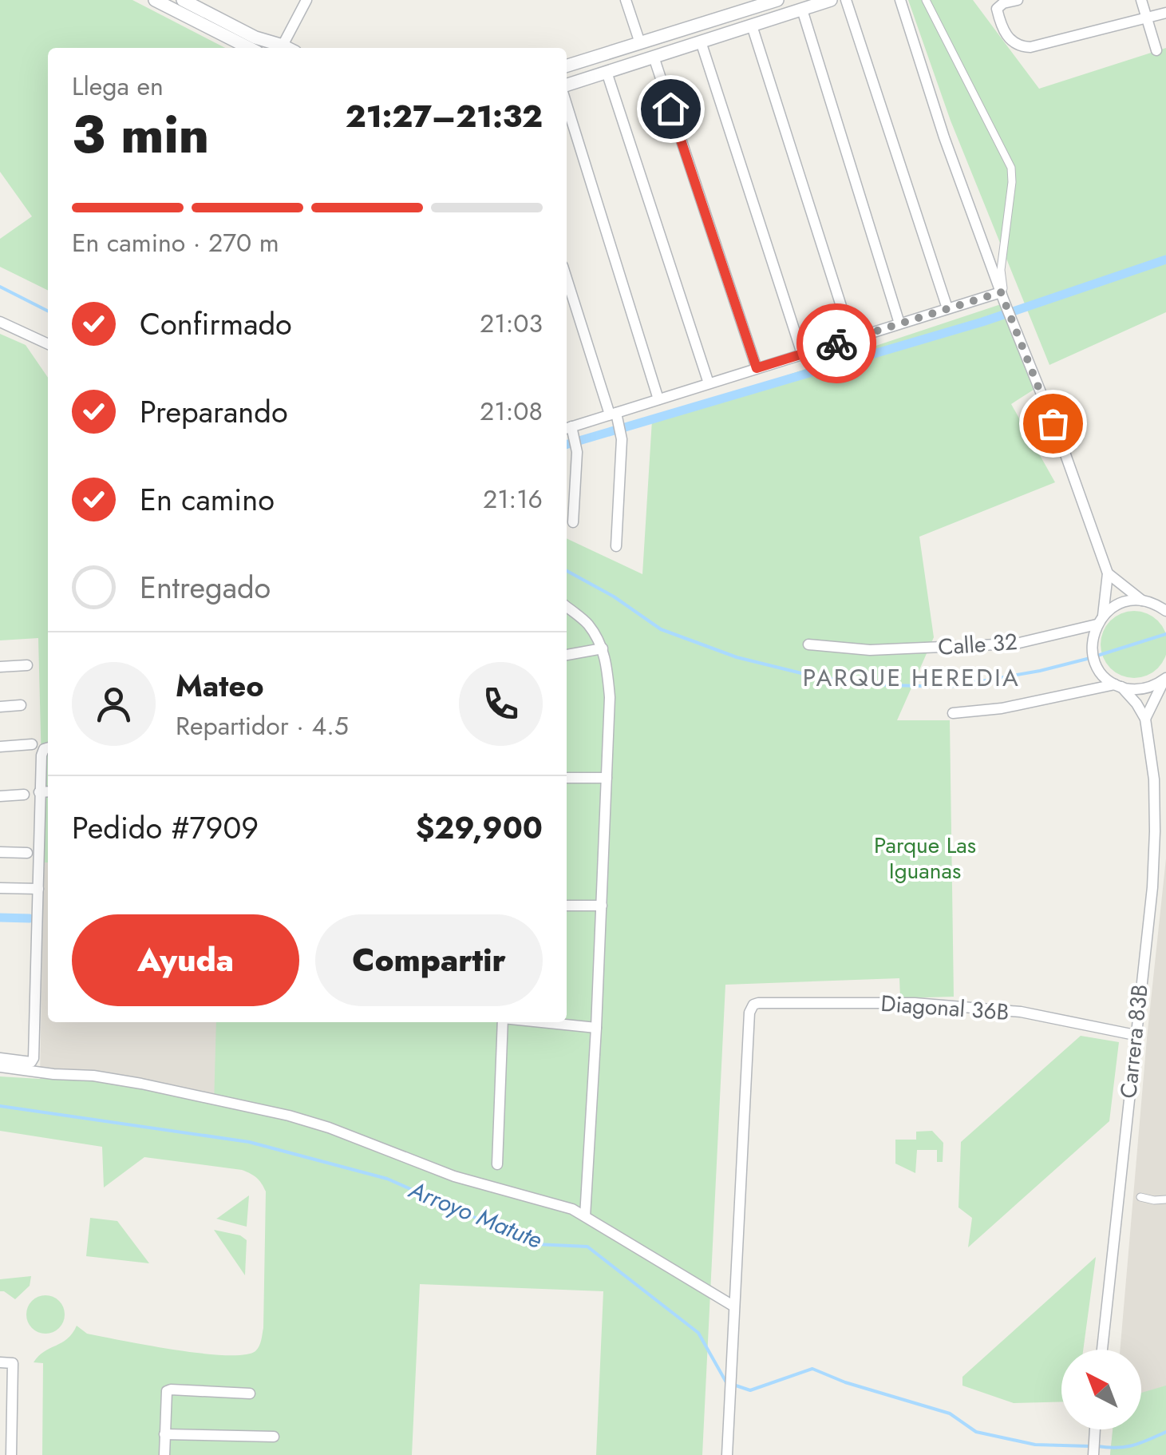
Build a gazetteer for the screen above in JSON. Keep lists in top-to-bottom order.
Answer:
{
  "streets": {
    "street": ["Calle 32", "Diagonal 36B", "Carrera 83B"]
  },
  "crossings": [
    ["Calle 32", "Carrera 83B"],
    ["Diagonal 36B", "Carrera 83B"]
  ],
  "districts": ["PARQUE HEREDIA"],
  "water": ["Arroyo Matute"],
  "parks": ["Parque Las Iguanas"],
  "north": "top left",
  "page": {
    "heading": ["3 min", "Llega en", "21:27–21:32"],
    "panel": [
      "Mateo",
      "Repartidor · 4.5",
      "Pedido #7909",
      "$29,900"
    ],
    "bar": "En camino · 270 m",
    "list": [
      ["Confirmado", "21:03"],
      ["Preparando", "21:08"],
      ["En camino", "21:16"],
      "Entregado"
    ],
    "buttons": ["Ayuda", "Compartir"]
  }
}
